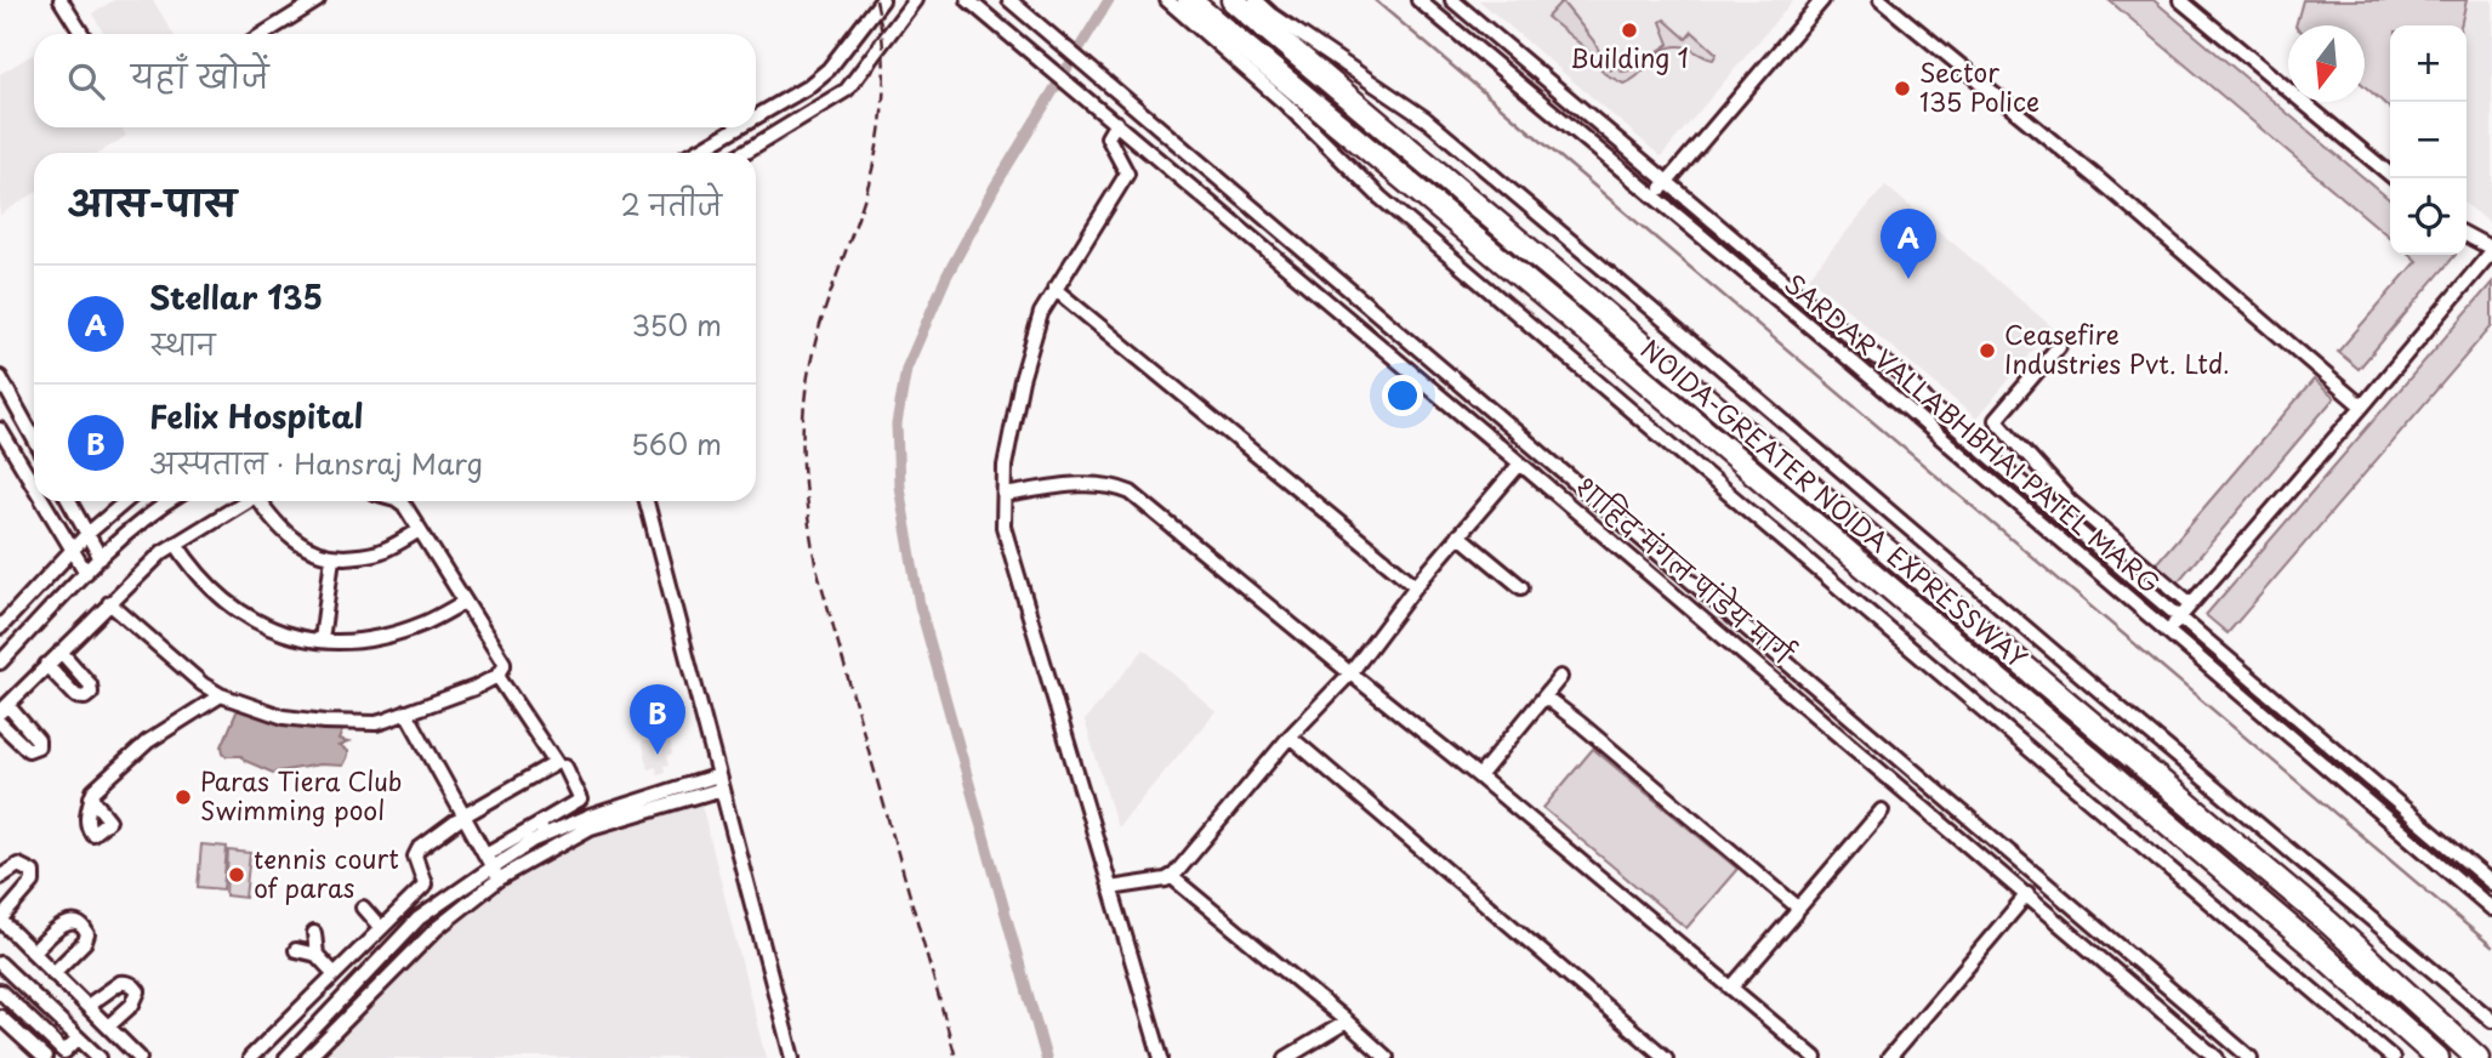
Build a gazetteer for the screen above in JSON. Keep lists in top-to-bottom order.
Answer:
{
  "streets": {
    "highway": ["NOIDA-GREATER NOIDA EXPRESSWAY"],
    "street": ["SARDAR VALLABHBHAI PATEL MARG", "शाहिद मंगल पांडेय मार्ग"]
  },
  "places": [
    "Building 1",
    "Sector 135 Police",
    "Ceasefire Industries Pvt. Ltd.",
    "Paras Tiera Club Swimming pool",
    "tennis court of paras"
  ],
  "north": "bottom",
  "page": {
    "map_buttons": ["+", "−"],
    "search": "यहाँ खोजें",
    "heading": ["आस-पास", "2 नतीजे"],
    "pins": ["A", "B"],
    "list": [
      {
        "mark": "A",
        "name": "Stellar 135",
        "note": "स्थान",
        "value": "350 m"
      },
      {
        "mark": "B",
        "name": "Felix Hospital",
        "note": "अस्पताल · Hansraj Marg",
        "value": "560 m"
      }
    ]
  }
}
